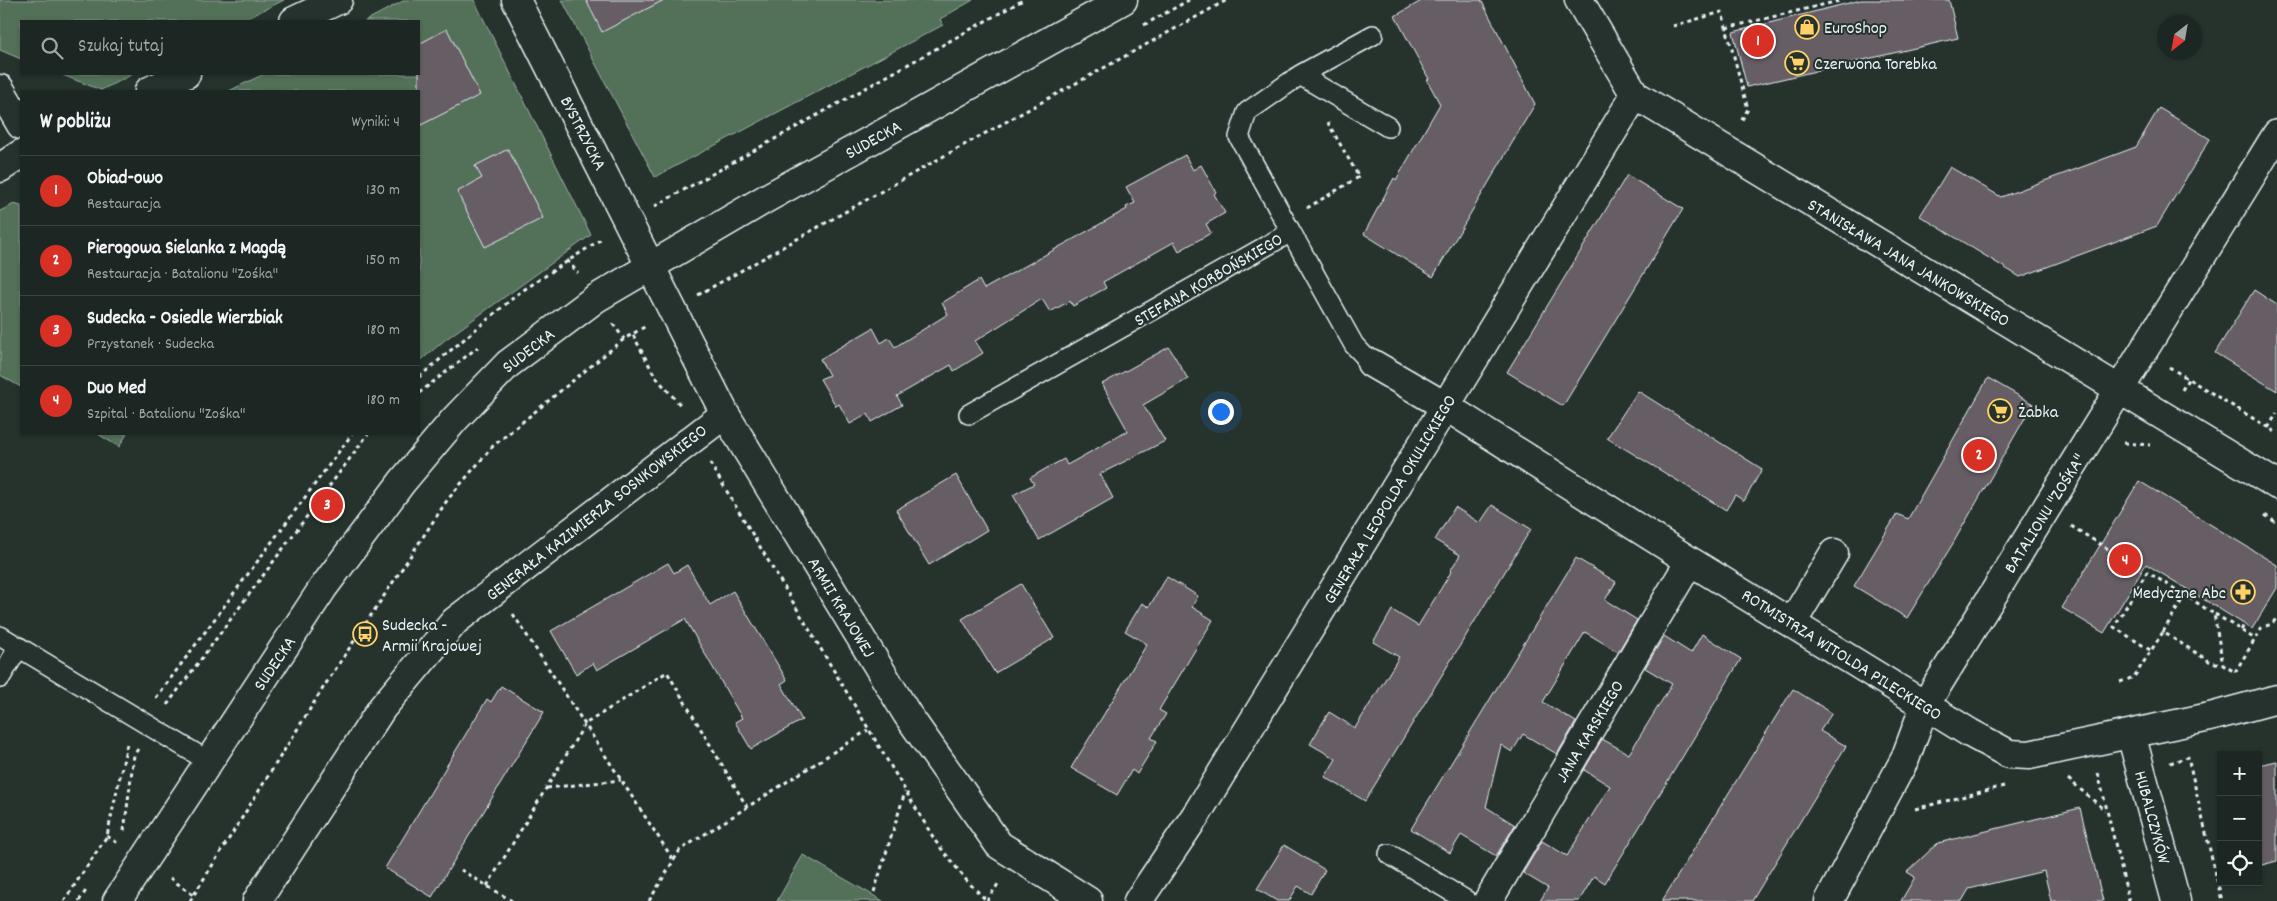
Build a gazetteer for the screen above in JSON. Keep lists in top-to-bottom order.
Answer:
{
  "streets": {
    "street": [
      "BYSTRZYCKA",
      "SUDECKA",
      "STANISŁAWA JANA JANKOWSKIEGO",
      "STEFANA KORBOŃSKIEGO",
      "GENERAŁA LEOPOLDA OKULICKIEGO",
      "GENERAŁA KAZIMIERZA SOSNKOWSKIEGO",
      "BATALIONU \"ZOŚKA\"",
      "ARMII KRAJOWEJ",
      "ROTMISTRZA WITOLDA PILECKIEGO",
      "JANA KARSKIEGO",
      "HUBALCZYKÓW"
    ]
  },
  "crossings": [
    ["BYSTRZYCKA", "SUDECKA"],
    ["BYSTRZYCKA", "ARMII KRAJOWEJ"],
    ["SUDECKA", "ARMII KRAJOWEJ"],
    ["STANISŁAWA JANA JANKOWSKIEGO", "GENERAŁA LEOPOLDA OKULICKIEGO"],
    ["STANISŁAWA JANA JANKOWSKIEGO", "BATALIONU \"ZOŚKA\""],
    ["STEFANA KORBOŃSKIEGO", "GENERAŁA LEOPOLDA OKULICKIEGO"],
    ["STEFANA KORBOŃSKIEGO", "ROTMISTRZA WITOLDA PILECKIEGO"],
    ["GENERAŁA LEOPOLDA OKULICKIEGO", "ROTMISTRZA WITOLDA PILECKIEGO"],
    ["GENERAŁA KAZIMIERZA SOSNKOWSKIEGO", "ARMII KRAJOWEJ"],
    ["BATALIONU \"ZOŚKA\"", "ROTMISTRZA WITOLDA PILECKIEGO"],
    ["ROTMISTRZA WITOLDA PILECKIEGO", "JANA KARSKIEGO"],
    ["ROTMISTRZA WITOLDA PILECKIEGO", "HUBALCZYKÓW"]
  ],
  "places": {
    "shop": ["EuroShop"],
    "supermarket": ["Czerwona Torebka", "Żabka"],
    "pharmacy": ["Medyczne Abc"],
    "bus stop": ["Sudecka - Armii Krajowej"]
  },
  "north": "bottom left",
  "page": {
    "search": "Szukaj tutaj",
    "pins": [
      "1",
      "2",
      "3",
      "4"
    ],
    "heading": ["W pobliżu", "Wyniki: 4"],
    "list": [
      {
        "mark": "1",
        "name": "Obiad-owo",
        "note": "Restauracja",
        "value": "130 m"
      },
      {
        "mark": "2",
        "name": "Pierogowa Sielanka z Magdą",
        "note": "Restauracja · Batalionu \"Zośka\"",
        "value": "150 m"
      },
      {
        "mark": "3",
        "name": "Sudecka - Osiedle Wierzbiak",
        "note": "Przystanek · Sudecka",
        "value": "180 m"
      },
      {
        "mark": "4",
        "name": "Duo Med",
        "note": "Szpital · Batalionu \"Zośka\"",
        "value": "180 m"
      }
    ],
    "map_buttons": ["+", "−"]
  }
}
